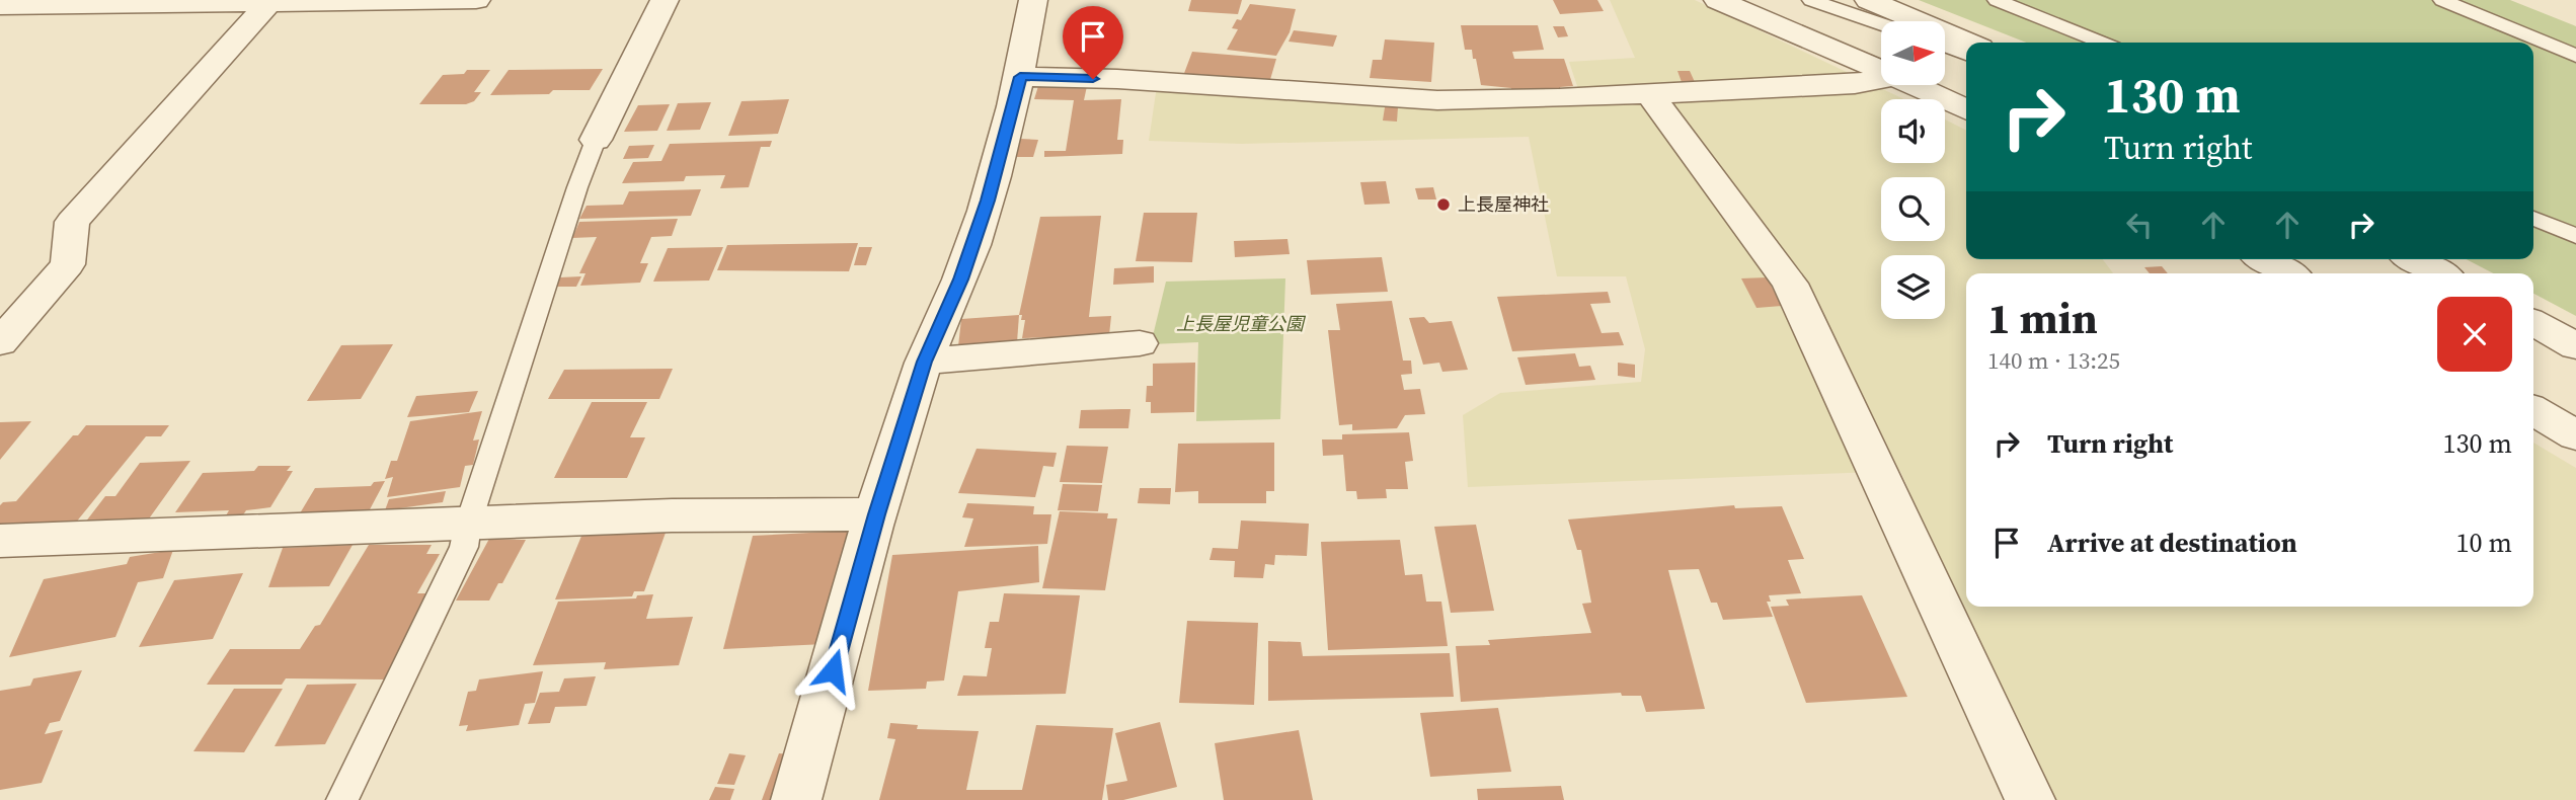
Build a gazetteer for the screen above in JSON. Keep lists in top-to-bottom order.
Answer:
{
  "parks": ["上長屋児童公園"],
  "places": ["上長屋神社"],
  "north": "right",
  "page": {
    "turn": ["130 m", "Turn right"],
    "heading": ["1 min", "140 m · 13:25"],
    "list": [
      {
        "name": "Turn right",
        "value": "130 m"
      },
      {
        "name": "Arrive at destination",
        "value": "10 m"
      }
    ]
  }
}
